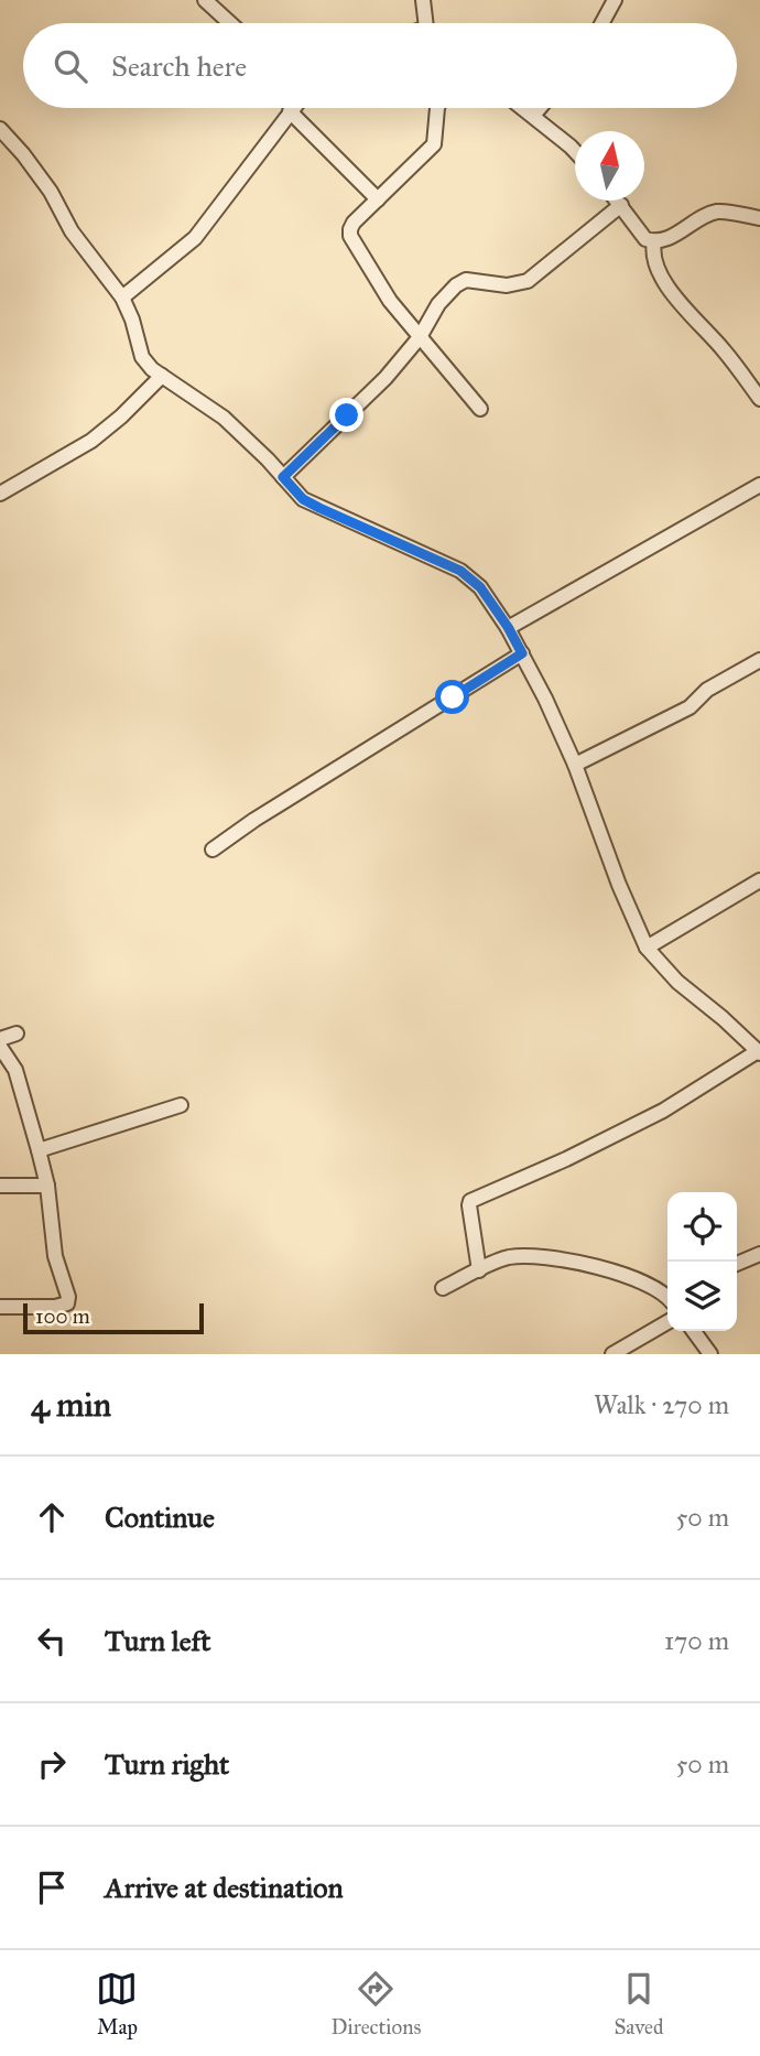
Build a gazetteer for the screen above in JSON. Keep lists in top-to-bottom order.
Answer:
{
  "scale_bar": "100 m",
  "north": "top",
  "page": {
    "search": "Search here",
    "scale": "100 m",
    "heading": ["4 min", "Walk · 270 m"],
    "list": [
      ["Continue", "50 m"],
      ["Turn left", "170 m"],
      ["Turn right", "50 m"],
      "Arrive at destination"
    ],
    "nav": ["Map", "Directions", "Saved"]
  }
}
